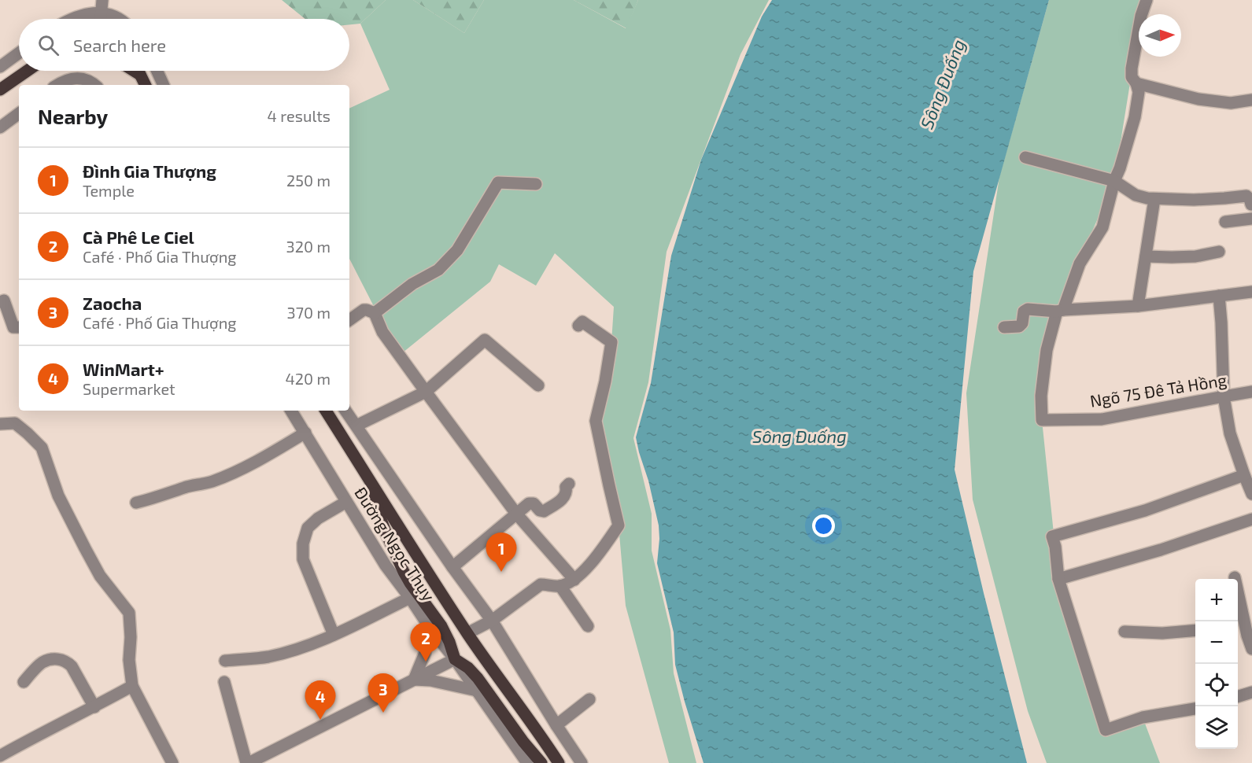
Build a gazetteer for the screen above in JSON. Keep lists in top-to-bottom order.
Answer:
{
  "streets": {
    "main road": ["Đường Ngọc Thụy"],
    "street": ["Ngõ 75 Đê Tả Hồng"]
  },
  "water": ["Sông Đuống"],
  "north": "right",
  "page": {
    "search": "Search here",
    "heading": ["Nearby", "4 results"],
    "list": [
      {
        "mark": "1",
        "name": "Đình Gia Thượng",
        "note": "Temple",
        "value": "250 m"
      },
      {
        "mark": "2",
        "name": "Cà Phê Le Ciel",
        "note": "Café · Phố Gia Thượng",
        "value": "320 m"
      },
      {
        "mark": "3",
        "name": "Zaocha",
        "note": "Café · Phố Gia Thượng",
        "value": "370 m"
      },
      {
        "mark": "4",
        "name": "WinMart+",
        "note": "Supermarket",
        "value": "420 m"
      }
    ],
    "pins": [
      "1",
      "2",
      "3",
      "4"
    ],
    "map_buttons": ["+", "−"]
  }
}
